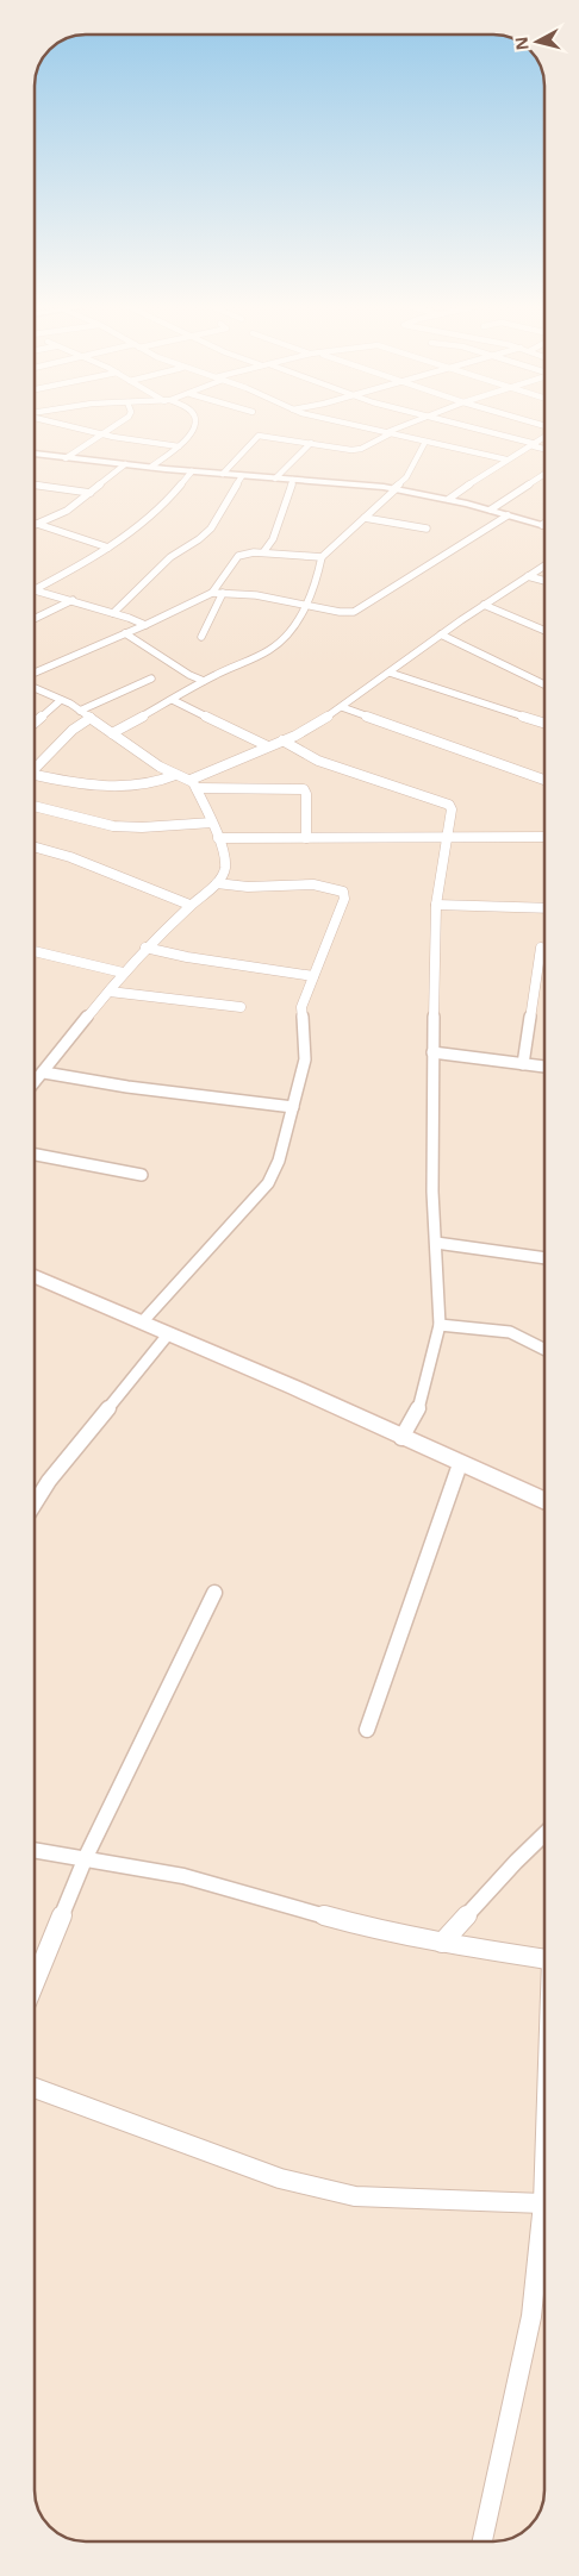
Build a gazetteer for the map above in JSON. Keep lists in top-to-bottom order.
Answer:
{
  "north": "left"
}
